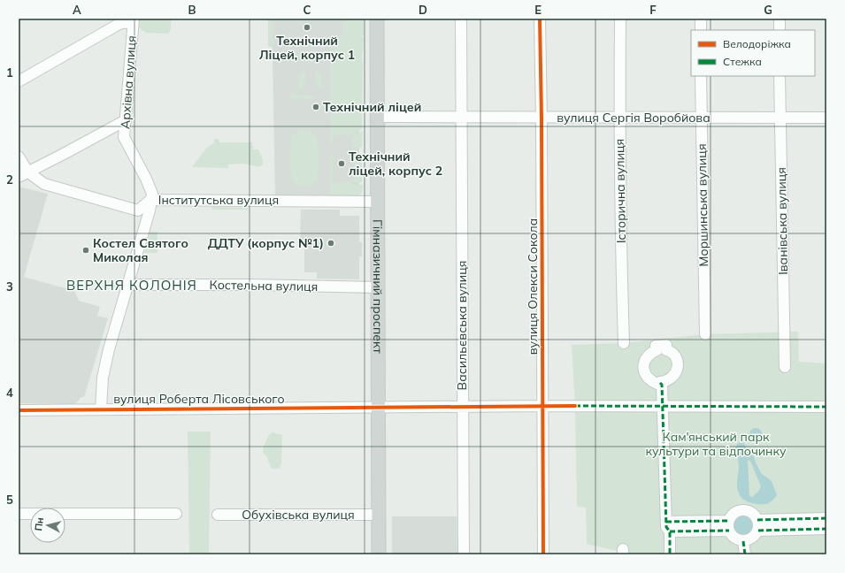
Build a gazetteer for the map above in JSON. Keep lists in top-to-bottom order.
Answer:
{
  "streets": {
    "main road": ["Гімназичний проспект"],
    "street": [
      "Архівна вулиця",
      "вулиця Сергія Воробйова",
      "Історична вулиця",
      "Інститутська вулиця",
      "Моршинська вулиця",
      "Іванівська вулиця",
      "Костельна вулиця",
      "вулиця Олекси Сокола",
      "Васильєвська вулиця",
      "вулиця Роберта Лісовського",
      "Обухівська вулиця"
    ]
  },
  "crossings": [
    ["Архівна вулиця", "Інститутська вулиця"],
    ["Архівна вулиця", "Костельна вулиця"],
    ["Архівна вулиця", "вулиця Роберта Лісовського"],
    ["вулиця Сергія Воробйова", "Історична вулиця"],
    ["вулиця Сергія Воробйова", "Моршинська вулиця"],
    ["вулиця Сергія Воробйова", "Іванівська вулиця"],
    ["вулиця Сергія Воробйова", "Гімназичний проспект"],
    ["вулиця Сергія Воробйова", "вулиця Олекси Сокола"],
    ["вулиця Сергія Воробйова", "Васильєвська вулиця"],
    ["Інститутська вулиця", "Гімназичний проспект"],
    ["Костельна вулиця", "Гімназичний проспект"],
    ["Гімназичний проспект", "вулиця Роберта Лісовського"],
    ["Гімназичний проспект", "Обухівська вулиця"],
    ["вулиця Олекси Сокола", "вулиця Роберта Лісовського"],
    ["Васильєвська вулиця", "вулиця Роберта Лісовського"]
  ],
  "districts": ["ВЕРХНЯ КОЛОНІЯ"],
  "parks": ["Кам'янський парк культури та відпочинку"],
  "places": [
    "Технічний Ліцей, корпус 1",
    "Технічний ліцей",
    "Технічний ліцей, корпус 2",
    "ДДТУ (корпус №1)",
    "Костел Святого Миколая"
  ],
  "legend": ["Велодоріжка", "Стежка"],
  "north": "left",
  "grid": {
    "columns": [
      "A",
      "B",
      "C",
      "D",
      "E",
      "F",
      "G"
    ],
    "rows": [
      "1",
      "2",
      "3",
      "4",
      "5"
    ]
  }
}
